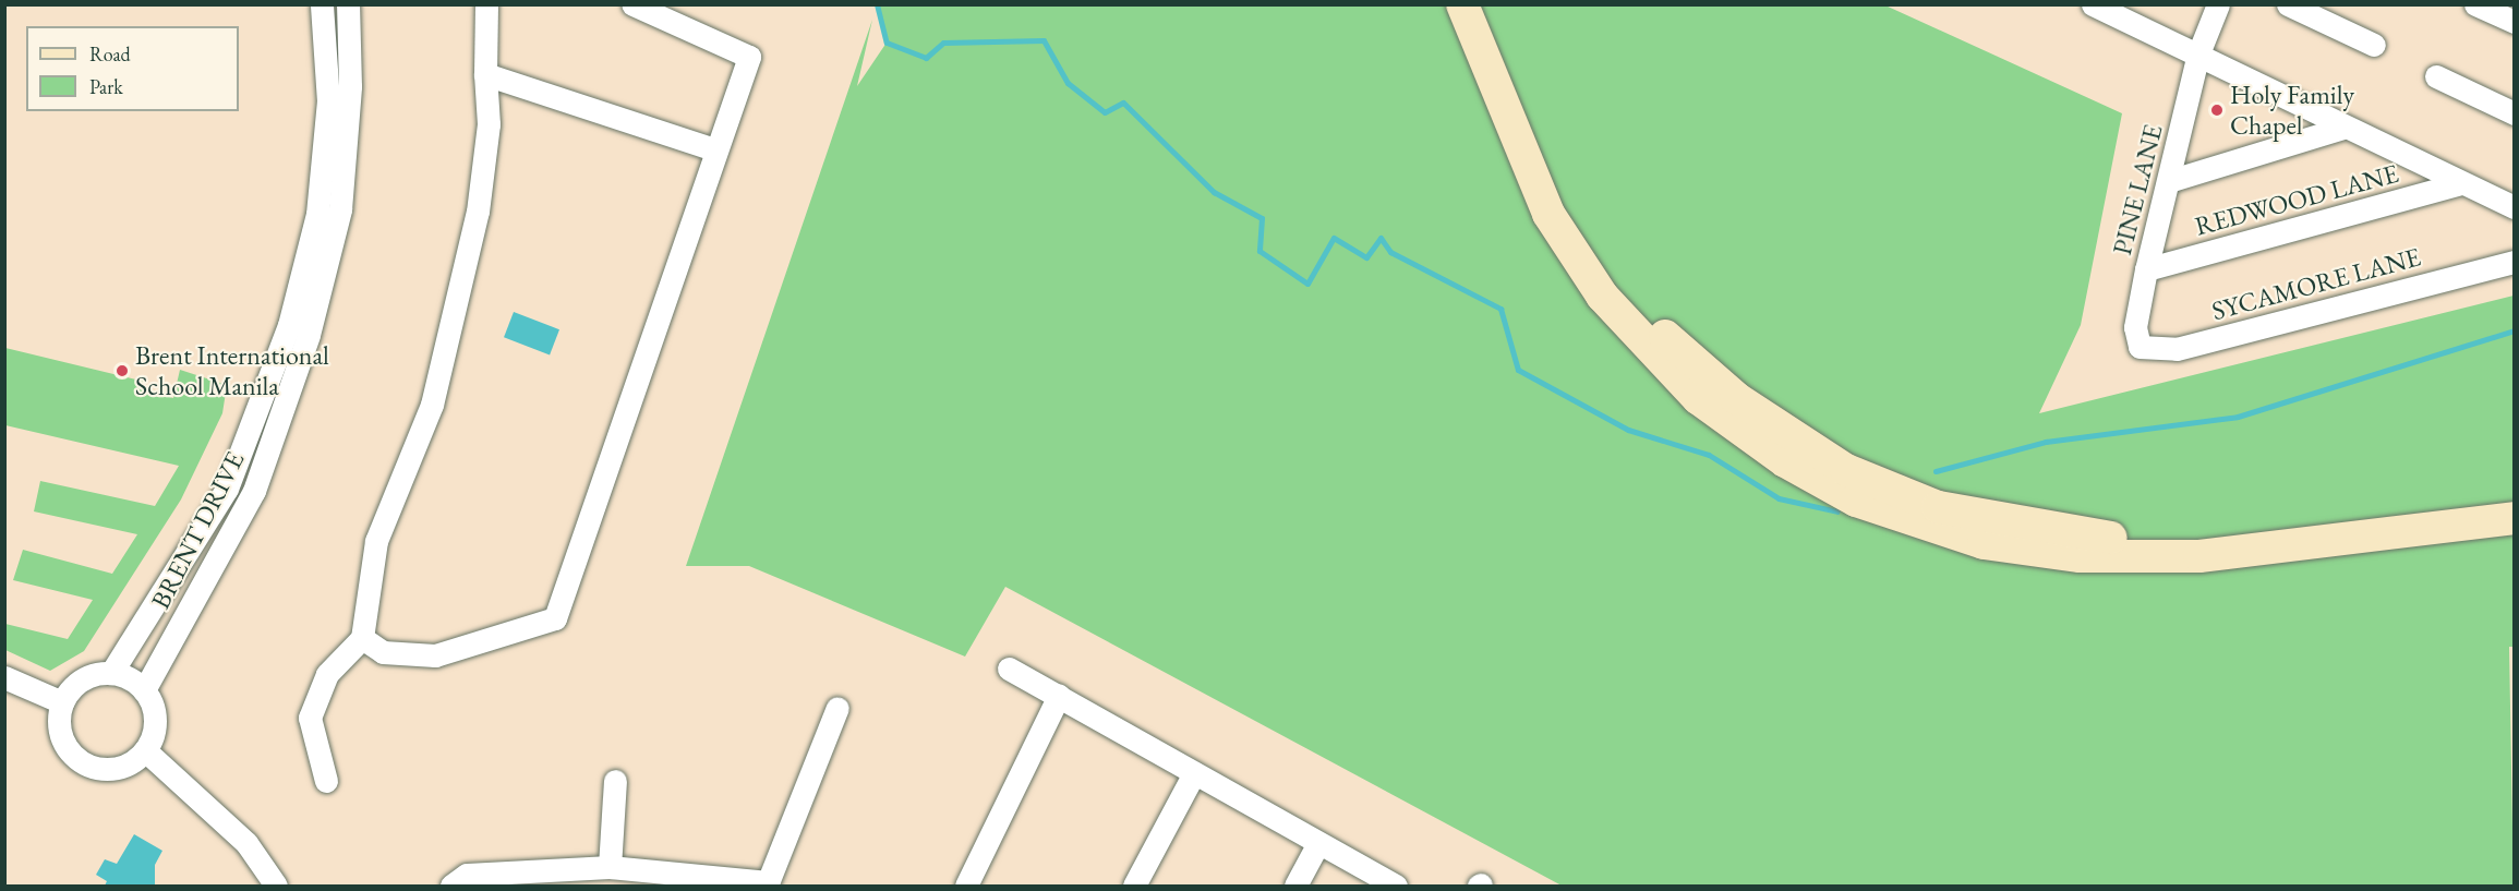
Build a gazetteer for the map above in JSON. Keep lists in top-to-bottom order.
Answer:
{
  "streets": {
    "street": [
      "PINE LANE",
      "REDWOOD LANE",
      "SYCAMORE LANE",
      "BRENT DRIVE"
    ]
  },
  "crossings": [
    ["PINE LANE", "REDWOOD LANE"],
    ["PINE LANE", "SYCAMORE LANE"]
  ],
  "places": ["Holy Family Chapel", "Brent International School Manila"],
  "legend": ["Road", "Park"]
}
